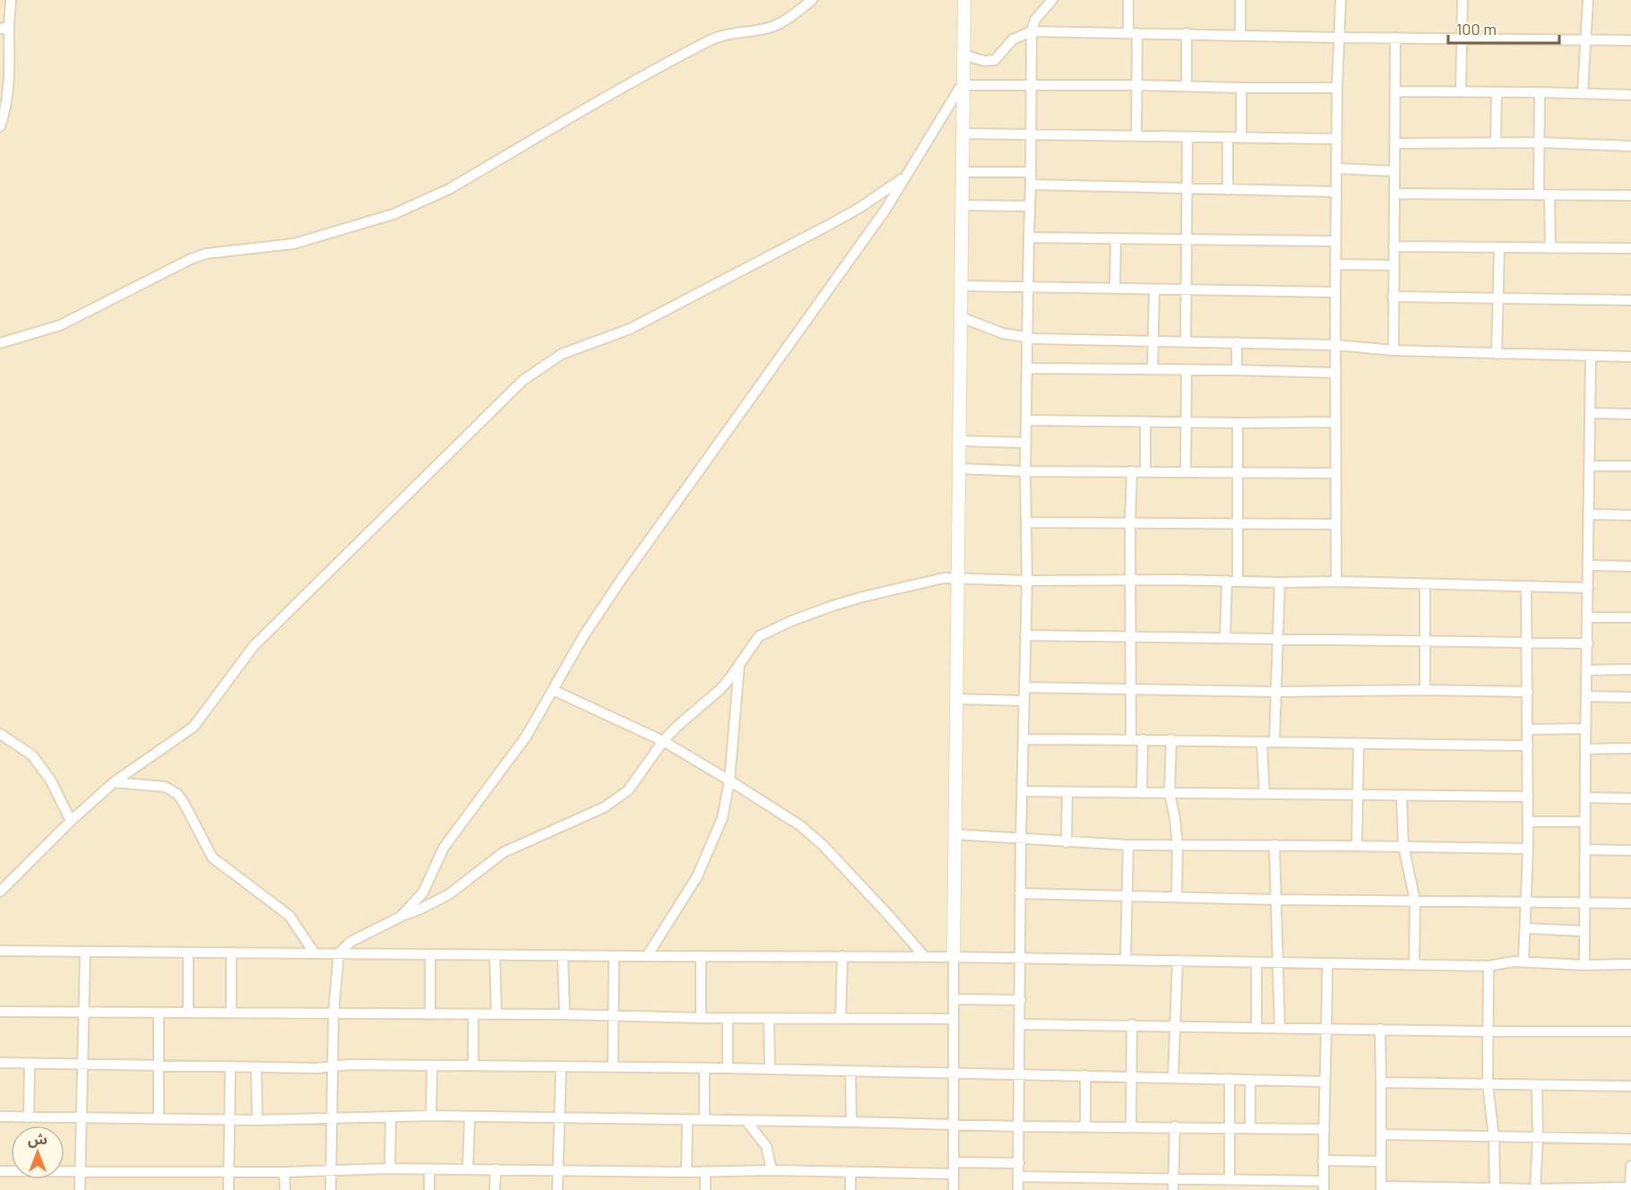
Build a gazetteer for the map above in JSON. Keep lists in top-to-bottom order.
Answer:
{
  "scale_bar": "100 m",
  "north": "top"
}
